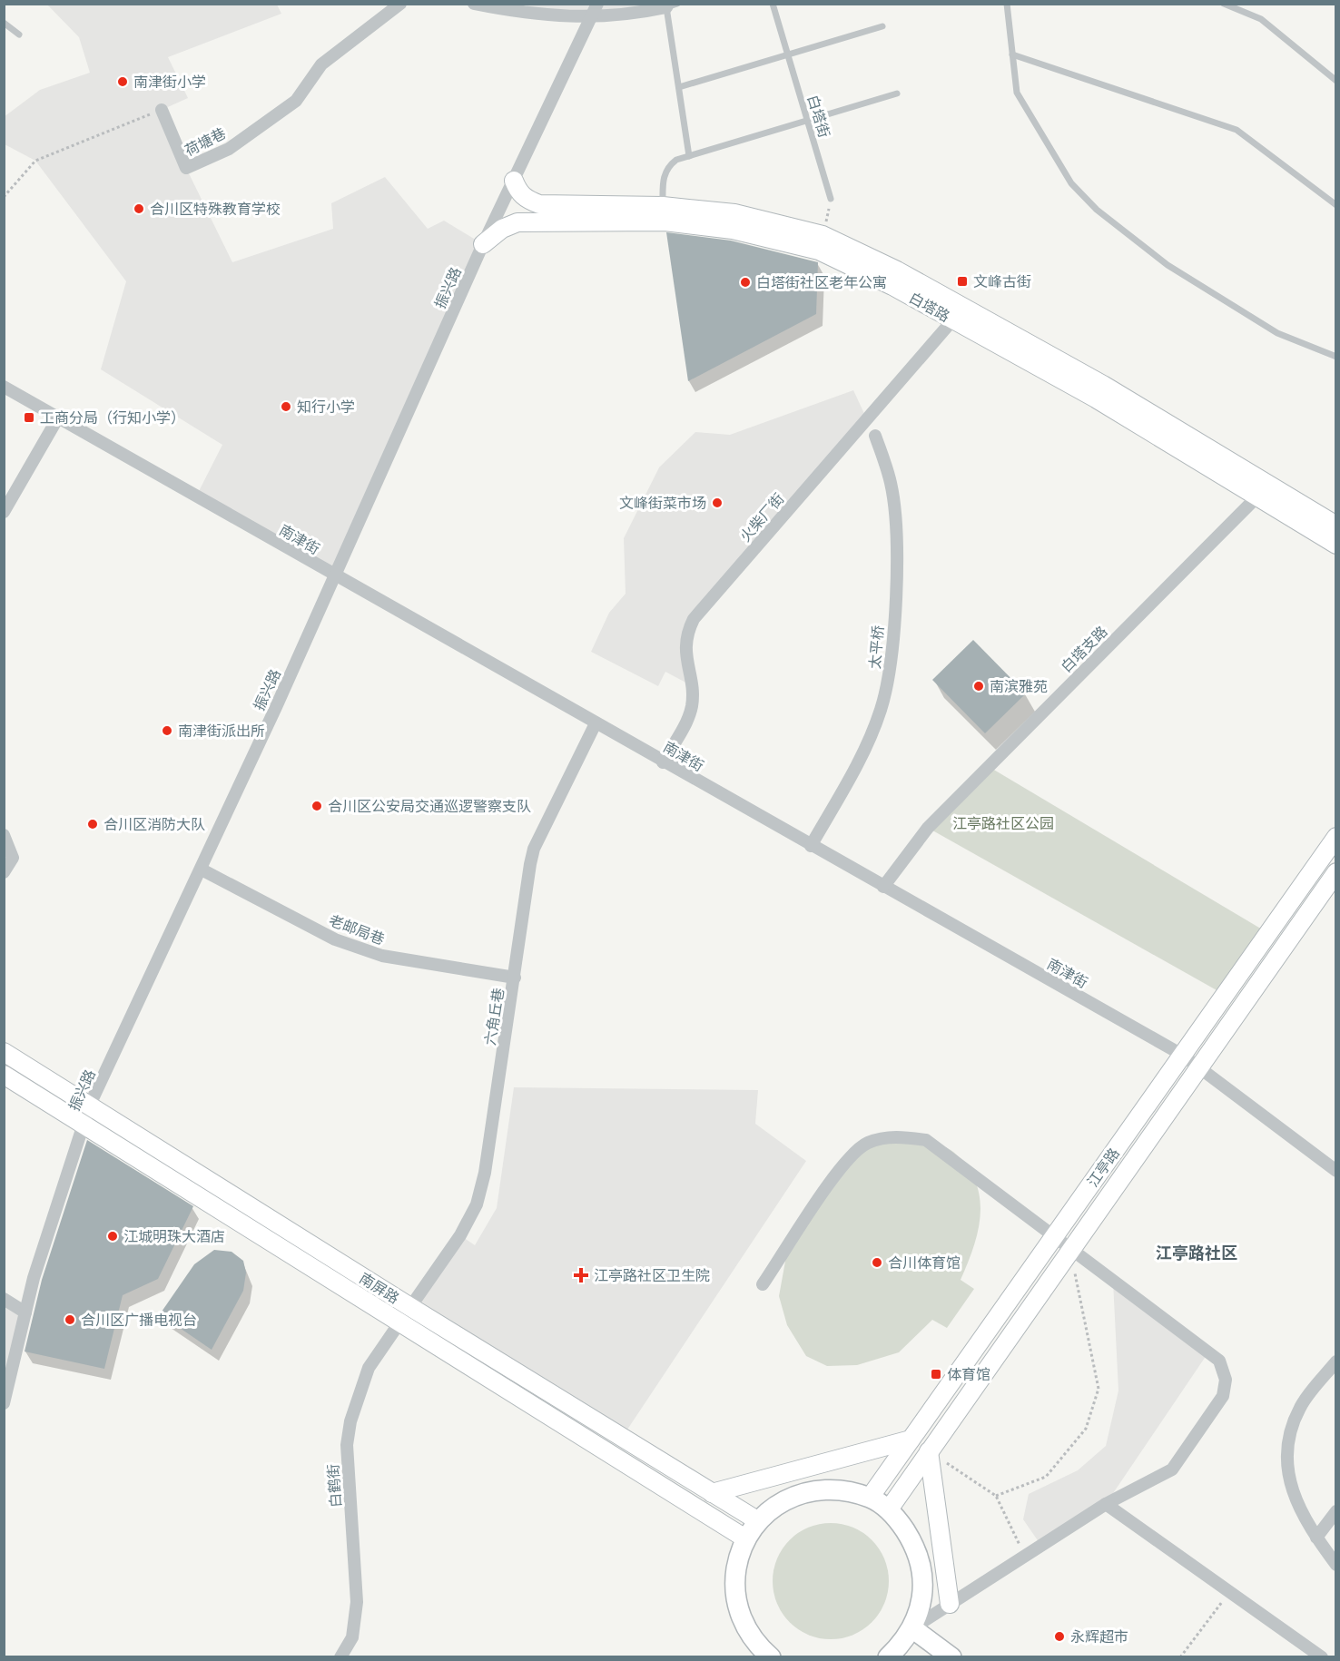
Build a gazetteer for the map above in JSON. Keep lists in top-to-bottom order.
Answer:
{
  "streets": {
    "street": [
      "荷塘巷",
      "振兴路",
      "白塔路",
      "火柴厂街",
      "南津街",
      "太平桥",
      "白塔支路",
      "老邮局巷",
      "六角丘巷",
      "江亭路",
      "南屏路",
      "白鹤街"
    ],
    "lane": ["白塔街"]
  },
  "crossings": [
    ["振兴路", "白塔路"],
    ["振兴路", "南津街"],
    ["振兴路", "老邮局巷"],
    ["振兴路", "南屏路"],
    ["白塔路", "火柴厂街"],
    ["白塔路", "白塔支路"],
    ["火柴厂街", "南津街"],
    ["南津街", "太平桥"],
    ["南津街", "白塔支路"],
    ["南津街", "六角丘巷"],
    ["南津街", "江亭路"],
    ["老邮局巷", "六角丘巷"],
    ["六角丘巷", "南屏路"],
    ["南屏路", "白鹤街"]
  ],
  "districts": ["江亭路社区"],
  "parks": ["江亭路社区公园"],
  "places": {
    "other": [
      "南津街小学",
      "合川区特殊教育学校",
      "白塔街社区老年公寓",
      "知行小学",
      "文峰街菜市场",
      "南滨雅苑",
      "南津街派出所",
      "合川区公安局交通巡逻警察支队",
      "合川区消防大队",
      "江城明珠大酒店",
      "合川体育馆",
      "合川区广播电视台",
      "永辉超市"
    ],
    "transit": ["文峰古街", "工商分局（行知小学）", "体育馆"],
    "health": ["江亭路社区卫生院"]
  }
}
